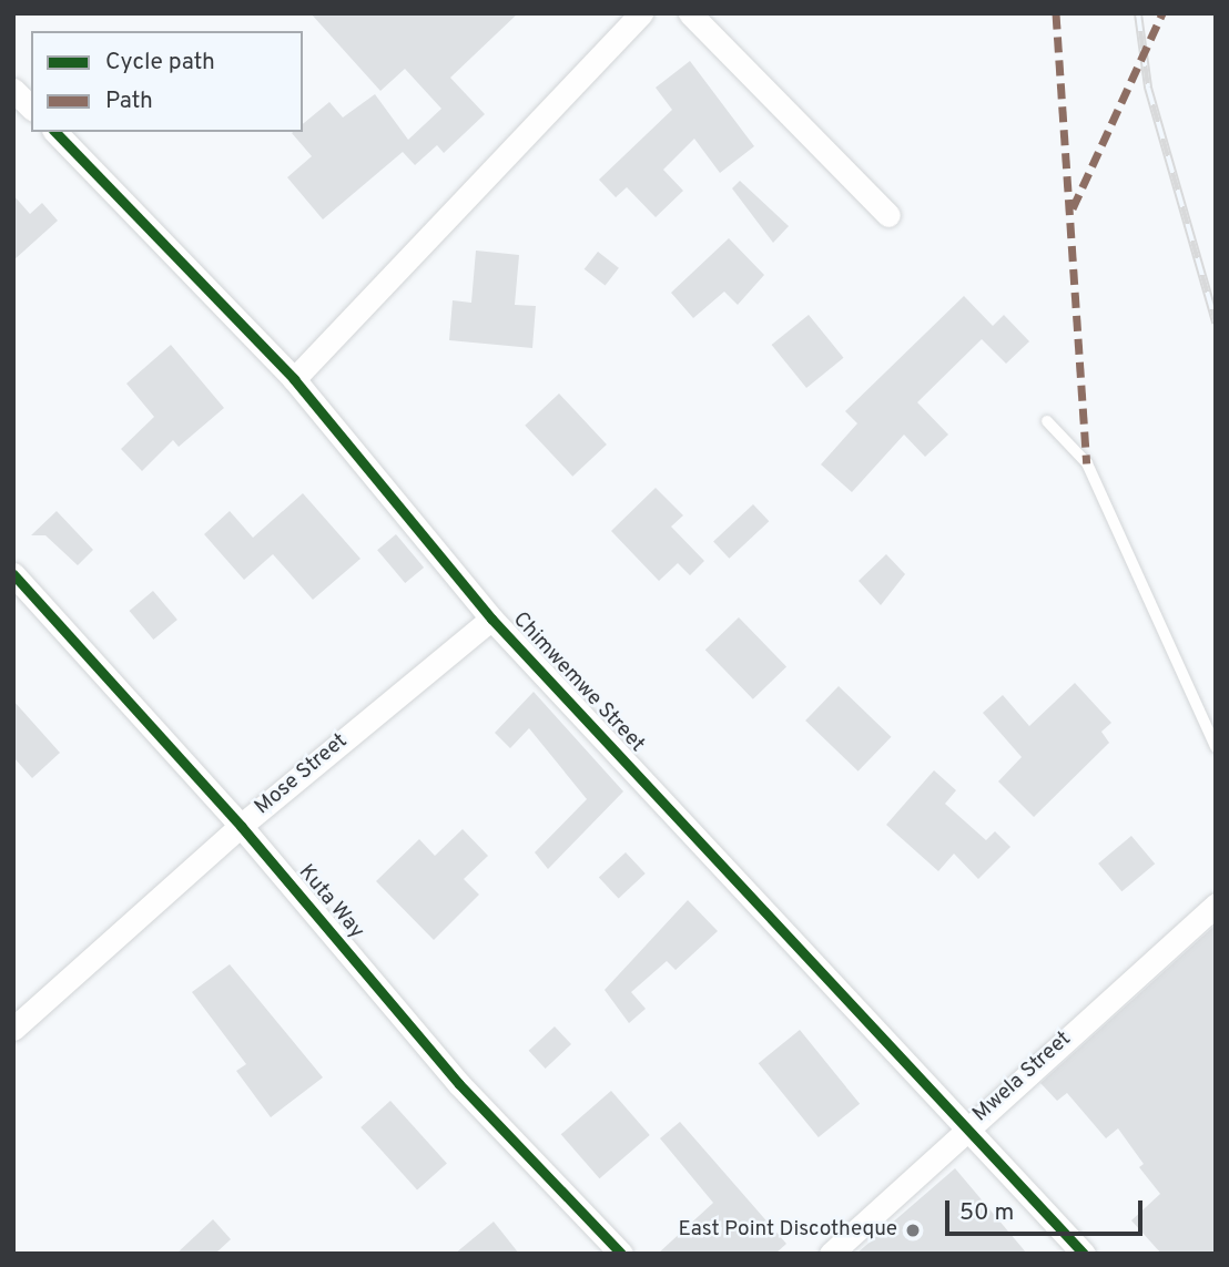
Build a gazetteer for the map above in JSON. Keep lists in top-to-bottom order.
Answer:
{
  "streets": {
    "street": [
      "Chimwemwe Street",
      "Mose Street",
      "Kuta Way",
      "Mwela Street"
    ]
  },
  "crossings": [
    ["Chimwemwe Street", "Mose Street"],
    ["Chimwemwe Street", "Mwela Street"],
    ["Mose Street", "Kuta Way"]
  ],
  "places": ["East Point Discotheque"],
  "legend": ["Cycle path", "Path"],
  "scale_bar": "50 m"
}
